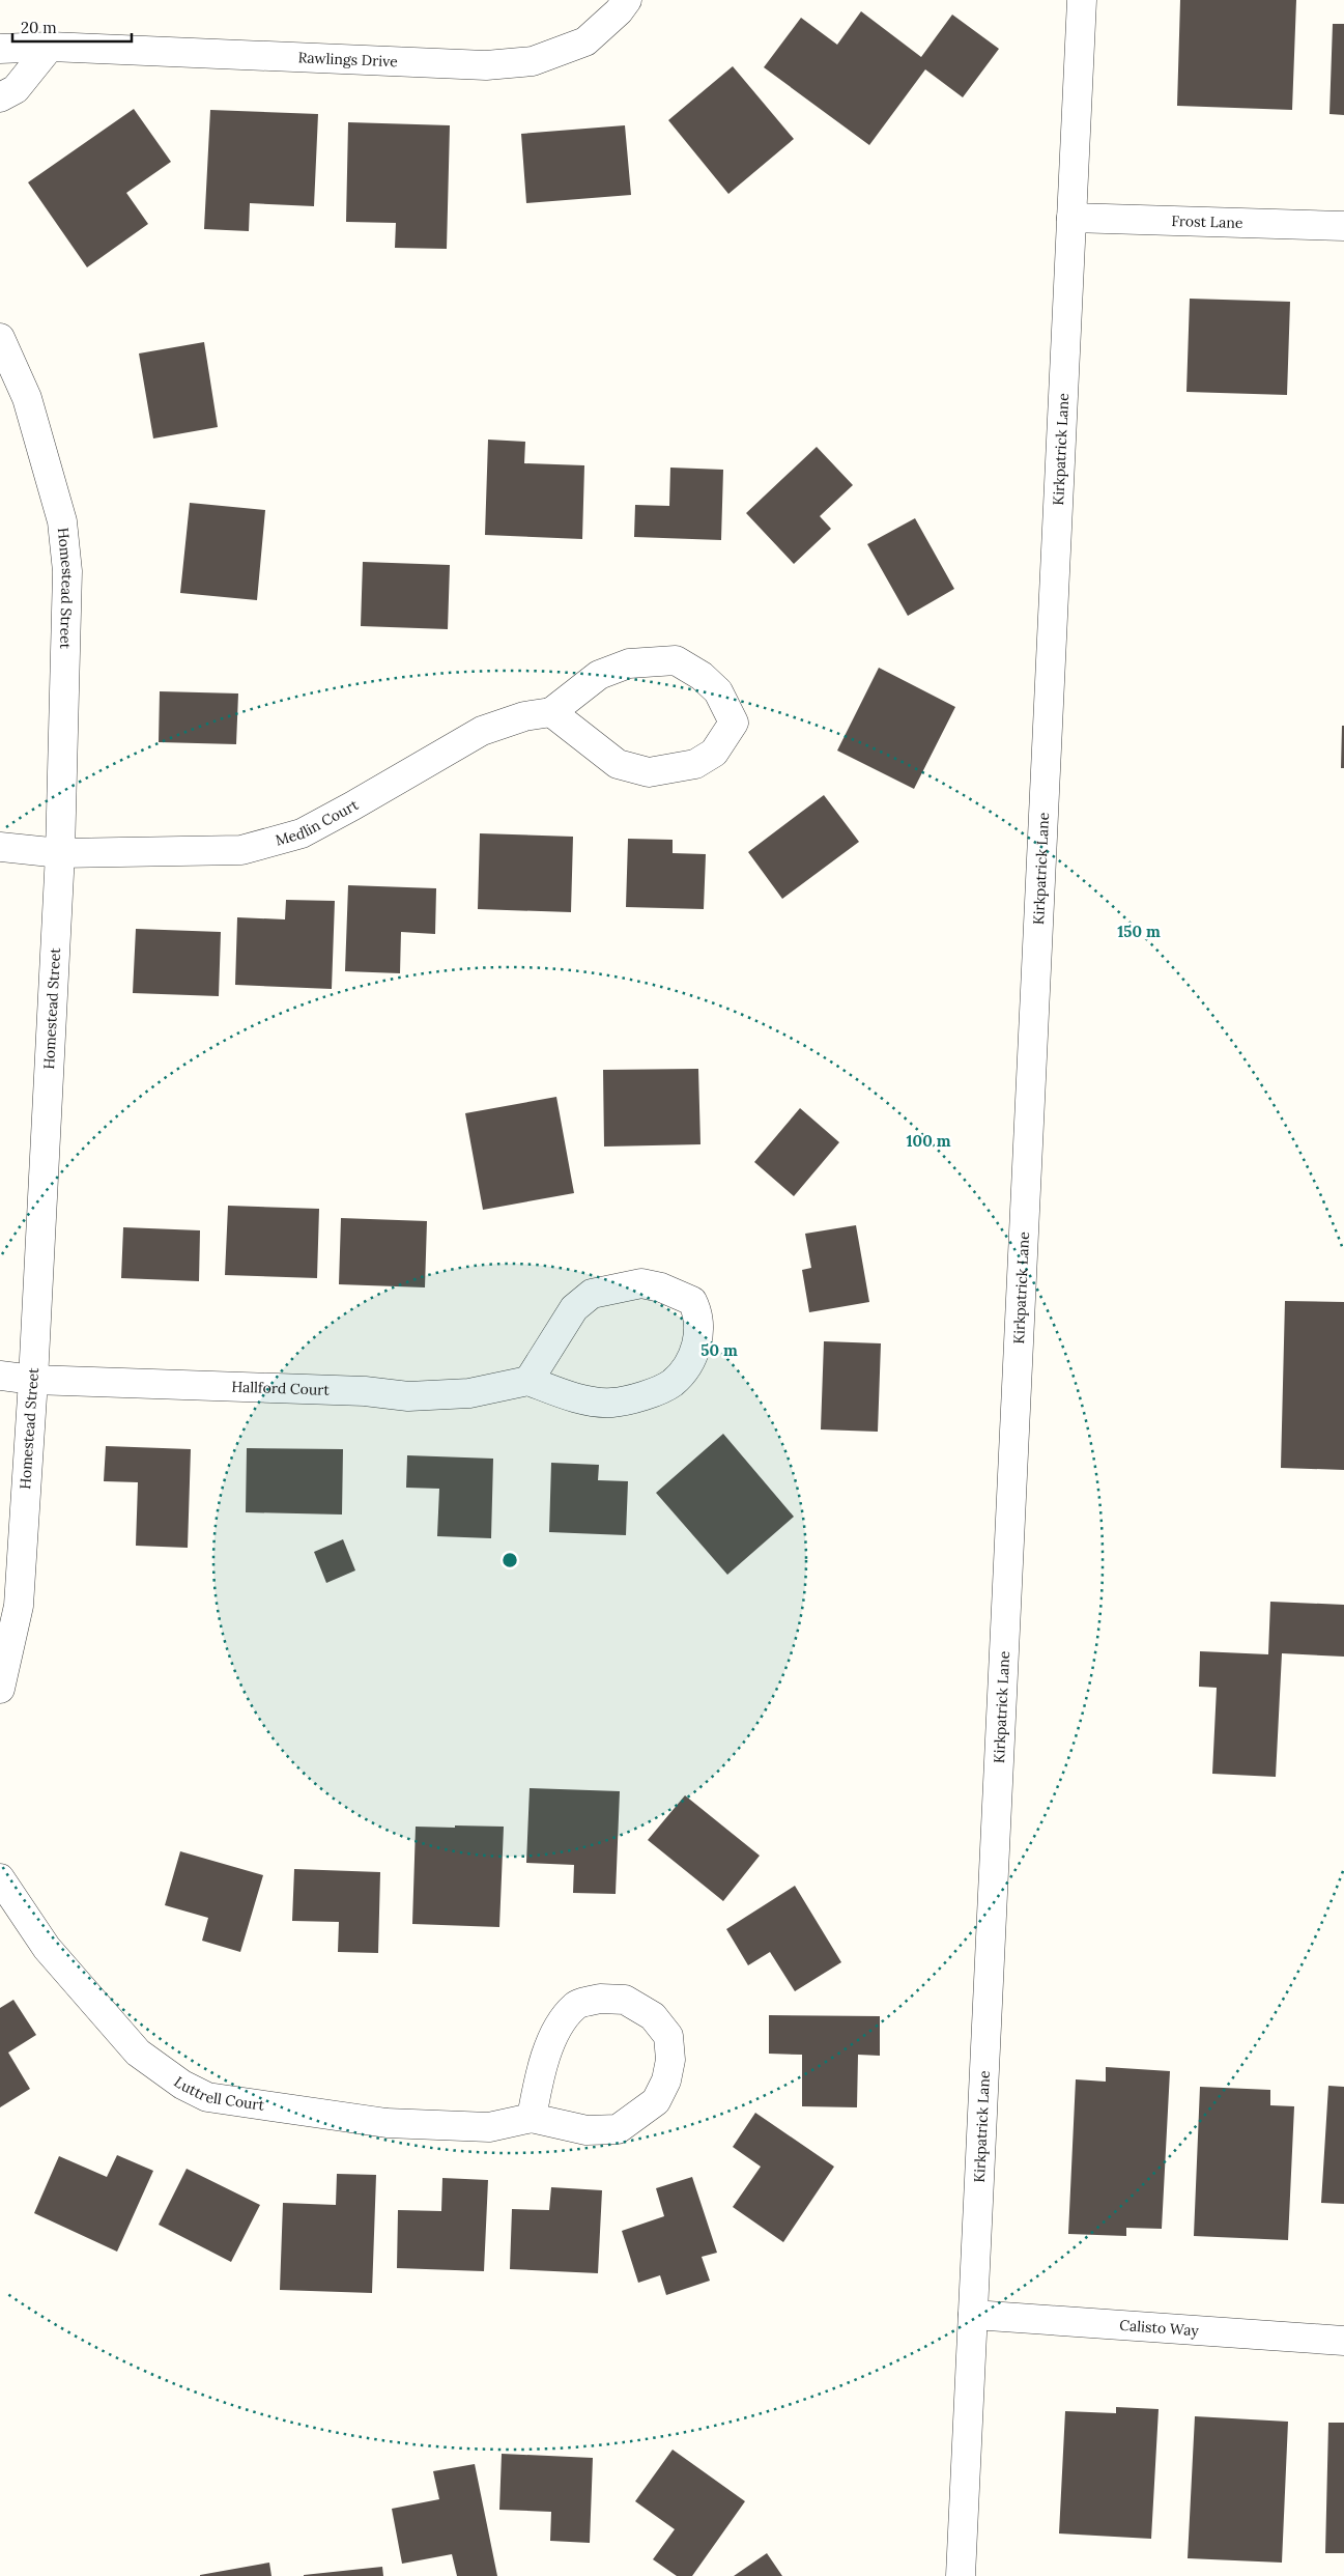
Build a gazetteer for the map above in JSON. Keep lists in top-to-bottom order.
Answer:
{
  "streets": {
    "street": [
      "Rawlings Drive",
      "Frost Lane",
      "Kirkpatrick Lane",
      "Homestead Street",
      "Medlin Court",
      "Hallford Court",
      "Luttrell Court",
      "Calisto Way"
    ]
  },
  "crossings": [
    ["Frost Lane", "Kirkpatrick Lane"],
    ["Kirkpatrick Lane", "Calisto Way"],
    ["Homestead Street", "Medlin Court"],
    ["Homestead Street", "Hallford Court"]
  ],
  "scale_bar": "20 m",
  "rings": ["150 m", "100 m", "50 m"]
}
